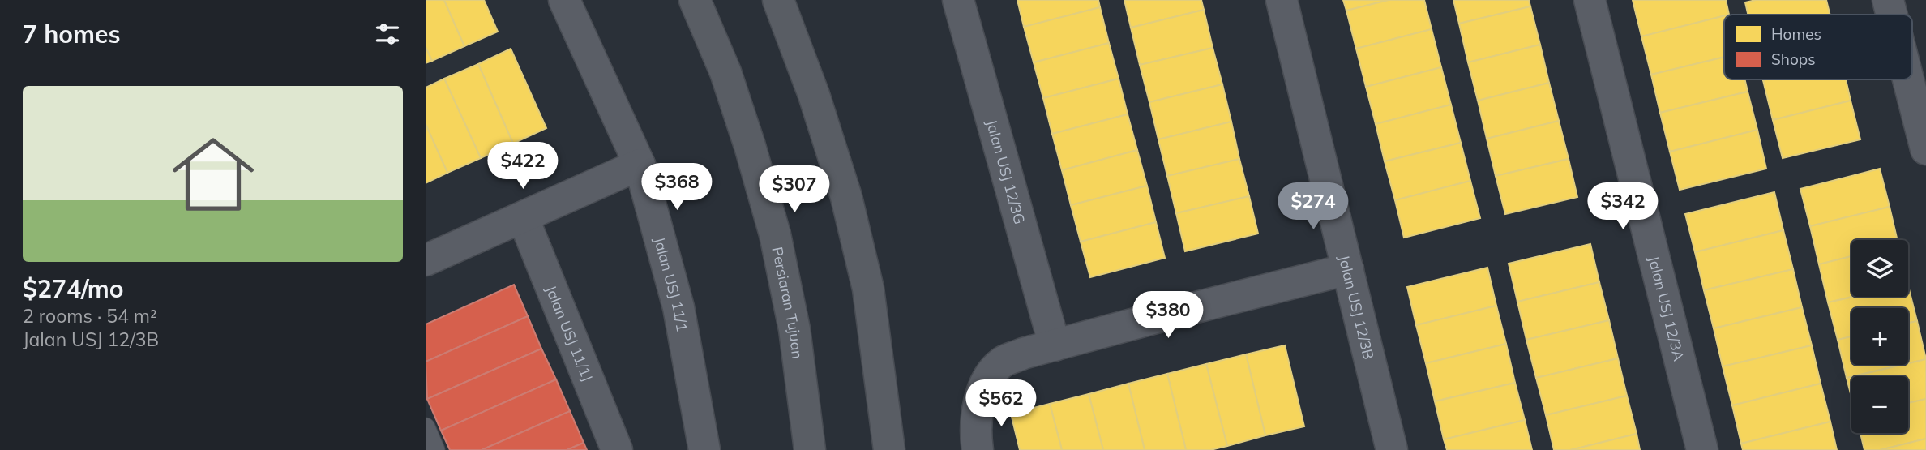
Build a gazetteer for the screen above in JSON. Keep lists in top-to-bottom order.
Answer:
{
  "streets": {
    "main road": ["Persiaran Tujuan"],
    "street": [
      "Jalan USJ 12/3G",
      "Jalan USJ 11/1",
      "Jalan USJ 12/3B",
      "Jalan USJ 12/3A",
      "Jalan USJ 11/1J"
    ]
  },
  "legend": ["Homes", "Shops"],
  "page": {
    "heading": "7 homes",
    "list": [
      {
        "name": "$274/mo",
        "note": "2 rooms · 54 m² · Jalan USJ 12/3B"
      }
    ],
    "price": [
      "$422",
      "$368",
      "$307",
      "$274",
      "$342",
      "$380",
      "$562"
    ],
    "map_buttons": ["+", "−"]
  }
}
